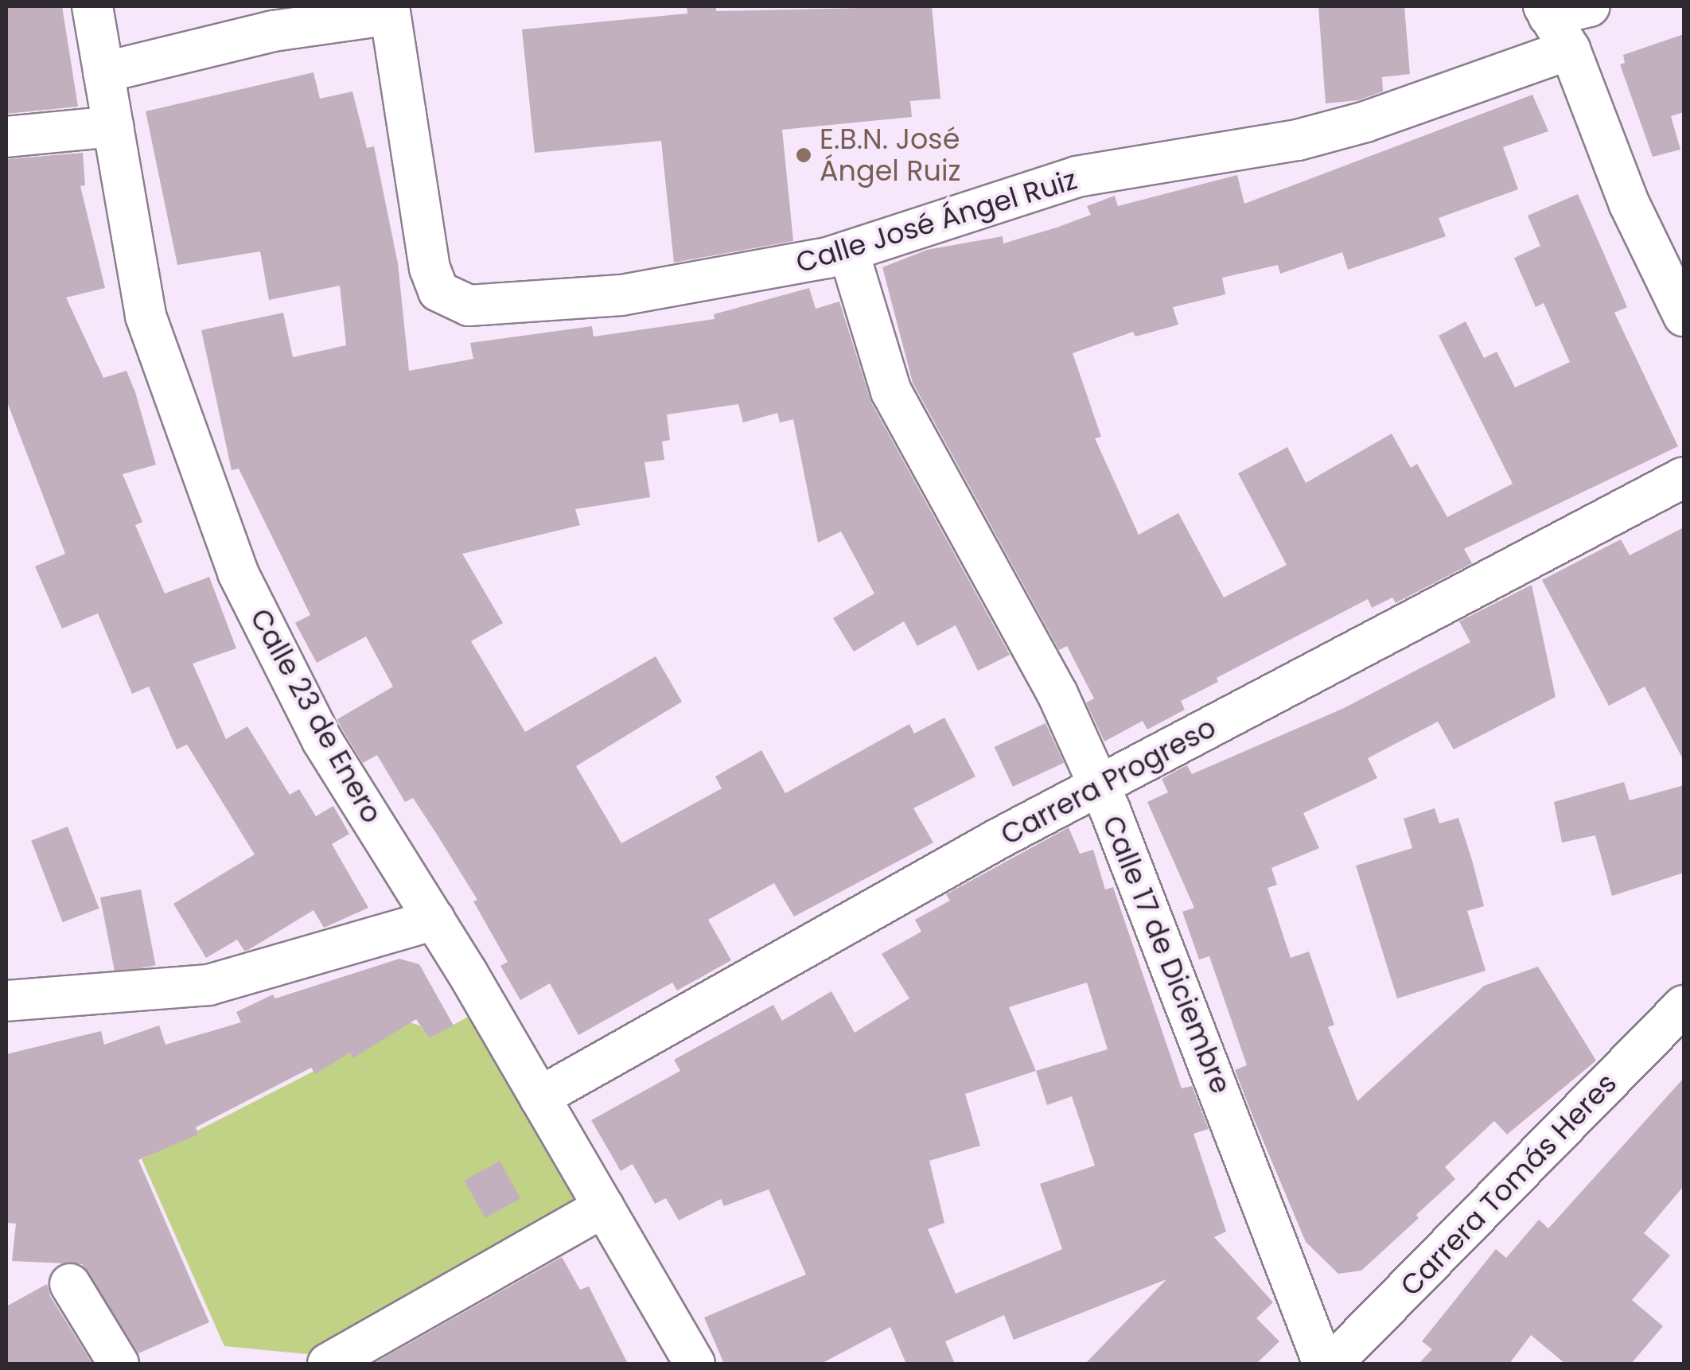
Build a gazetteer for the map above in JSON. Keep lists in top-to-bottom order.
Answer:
{
  "streets": {
    "street": [
      "Calle José Ángel Ruiz",
      "Calle 23 de Enero",
      "Carrera Progreso",
      "Calle 17 de Diciembre",
      "Carrera Tomás Heres"
    ]
  },
  "crossings": [
    ["Calle José Ángel Ruiz", "Calle 17 de Diciembre"],
    ["Calle 23 de Enero", "Carrera Progreso"],
    ["Carrera Progreso", "Calle 17 de Diciembre"]
  ],
  "places": ["E.B.N. José Ángel Ruiz"]
}
